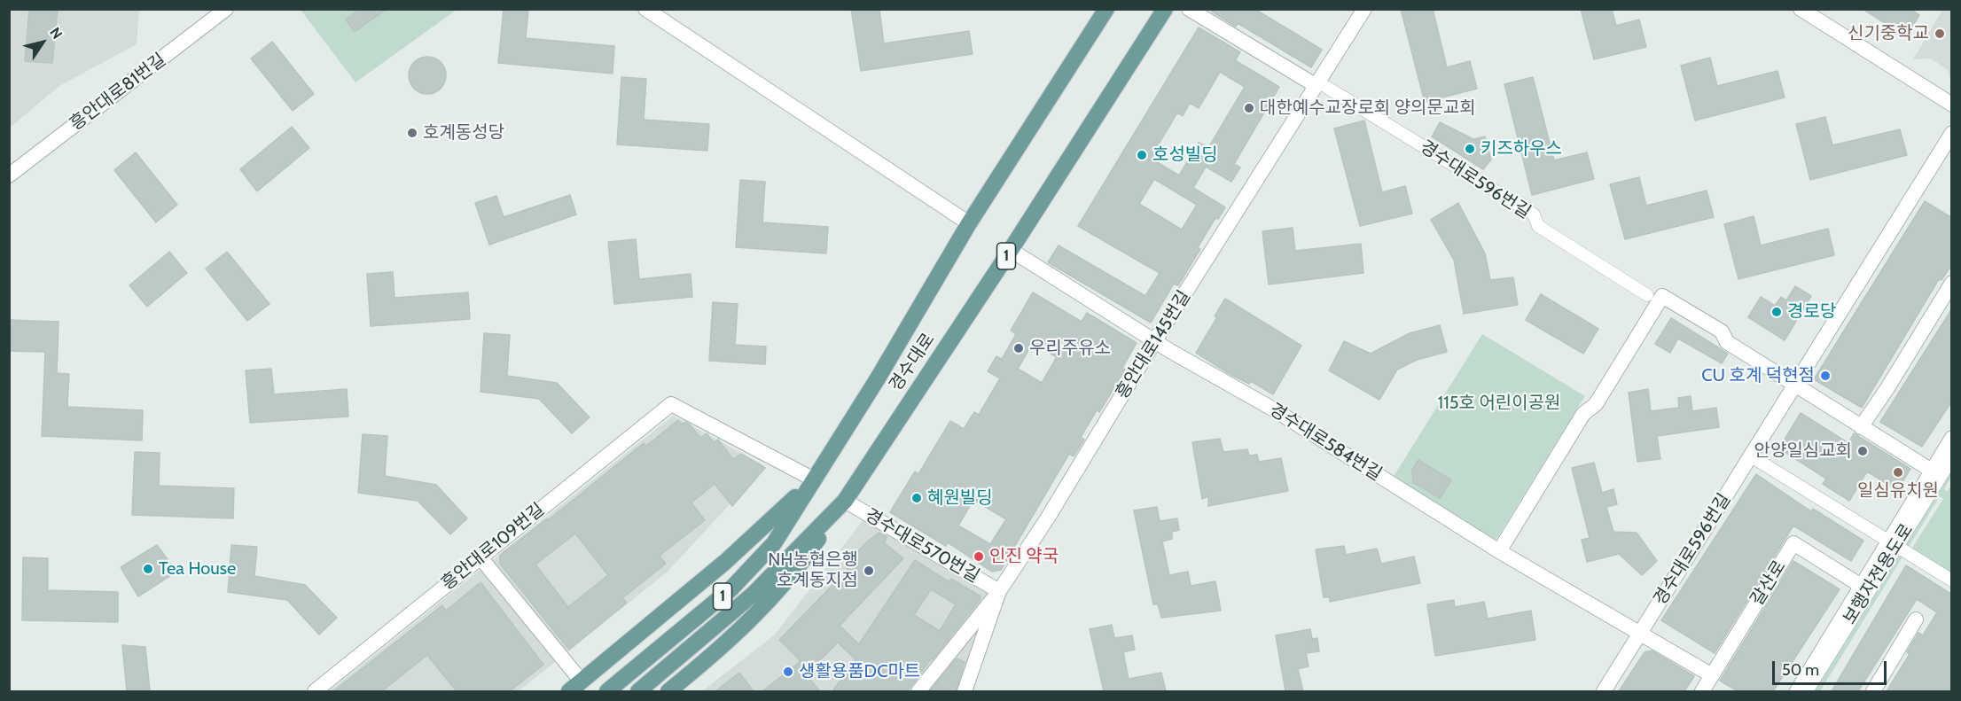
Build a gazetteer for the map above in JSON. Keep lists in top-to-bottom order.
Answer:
{
  "streets": {
    "main road": ["1", "경수대로"],
    "street": [
      "흥안대로81번길",
      "경수대로596번길",
      "흥안대로145번길",
      "경수대로584번길",
      "경수대로570번길",
      "흥안대로109번길",
      "보행자전용도로",
      "갈산로"
    ]
  },
  "crossings": [
    ["경수대로596번길", "흥안대로145번길"],
    ["경수대로596번길", "경수대로584번길"],
    ["흥안대로145번길", "경수대로584번길"],
    ["흥안대로145번길", "경수대로570번길"],
    ["경수대로", "경수대로584번길"],
    ["경수대로", "경수대로570번길"],
    ["경수대로", "흥안대로109번길"],
    ["경수대로584번길", "갈산로"]
  ],
  "parks": ["115호 어린이공원"],
  "places": [
    "신기중학교",
    "대한예수교장로회 양의문교회",
    "호계동성당",
    "키즈하우스",
    "호성빌딩",
    "경로당",
    "우리주유소",
    "CU 호계 덕현점",
    "안양일심교회",
    "일심유치원",
    "혜원빌딩",
    "인진 약국",
    "Tea House",
    "NH농협은행 호계동지점",
    "생활용품DC마트"
  ],
  "scale_bar": "50 m",
  "north": "top right"
}
